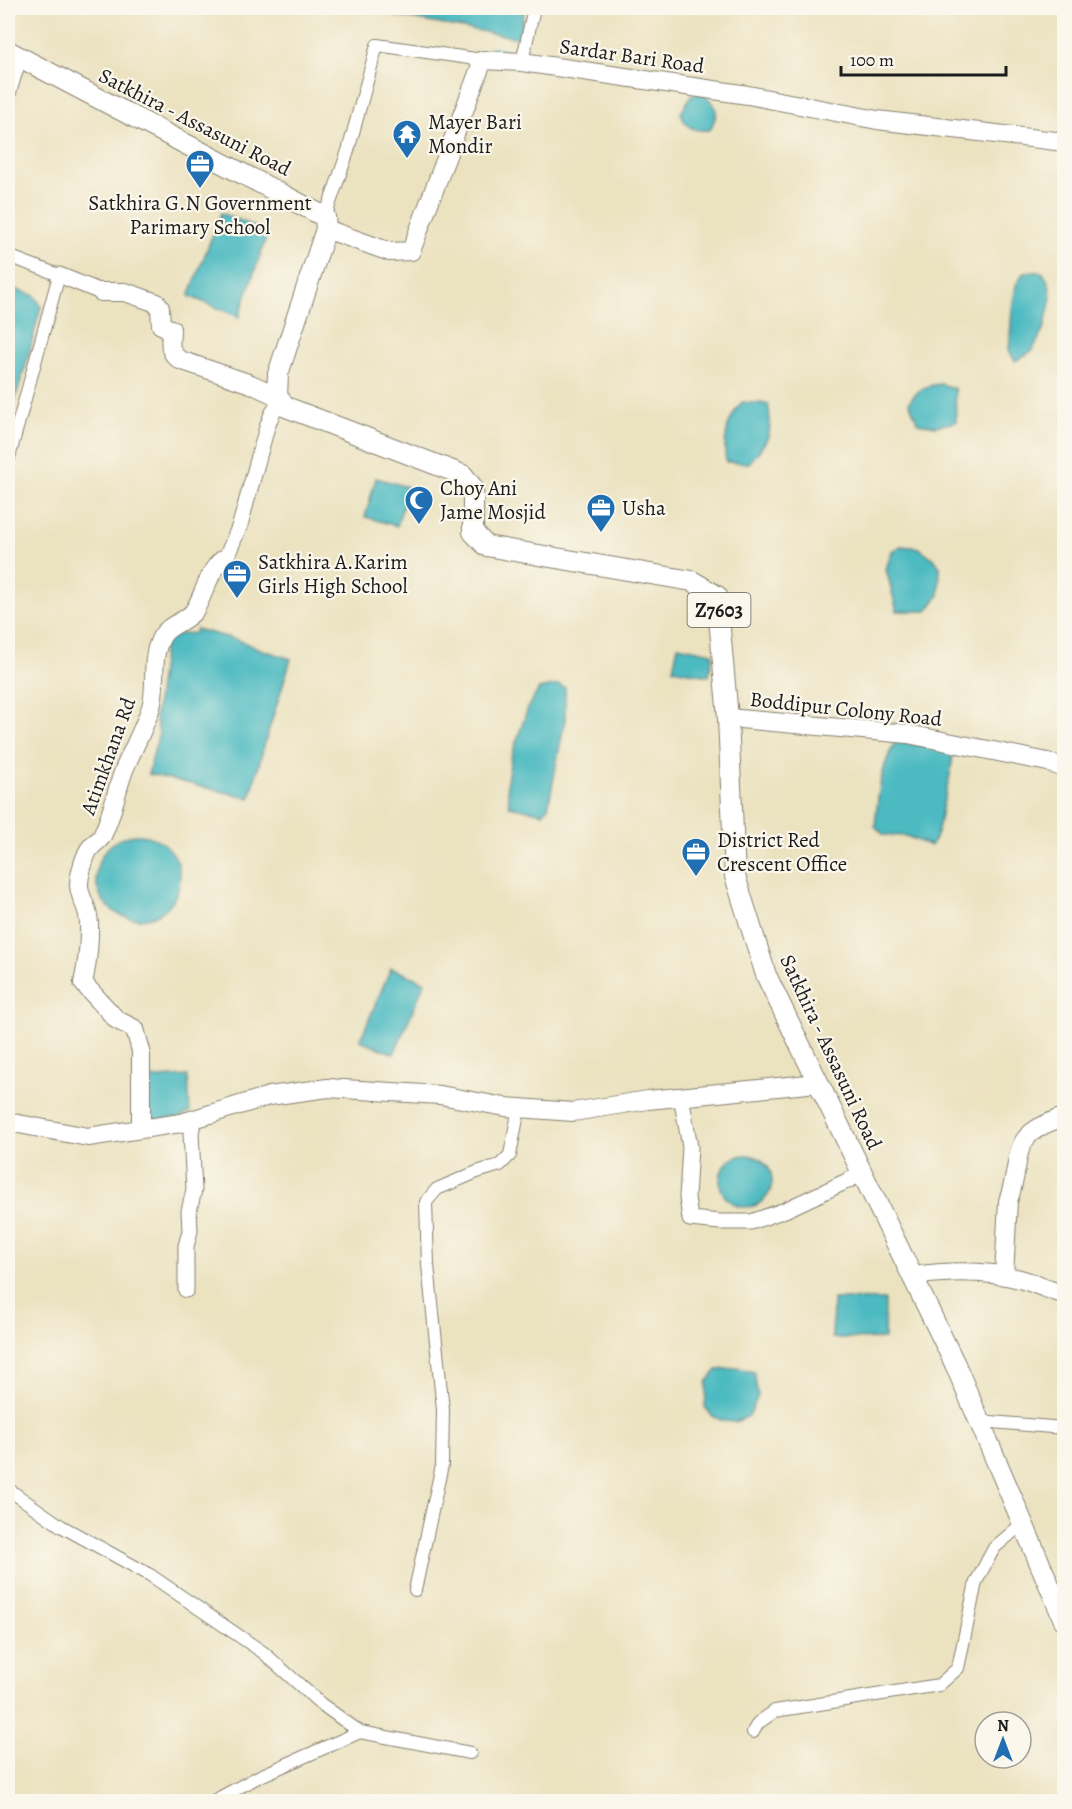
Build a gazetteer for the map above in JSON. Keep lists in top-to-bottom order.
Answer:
{
  "streets": {
    "main road": [
      "Sardar Bari Road",
      "Satkhira - Assasuni Road",
      "Z7603",
      "Boddipur Colony Road",
      "Atimkhana Rd"
    ]
  },
  "crossings": [
    ["Satkhira - Assasuni Road", "Boddipur Colony Road"],
    ["Satkhira - Assasuni Road", "Atimkhana Rd"]
  ],
  "places": {
    "temple": ["Mayer Bari Mondir"],
    "office": [
      "Satkhira G.N Government Parimary School",
      "Usha",
      "Satkhira A.Karim Girls High School",
      "District Red Crescent Office"
    ],
    "mosque": ["Choy Ani Jame Mosjid"]
  },
  "scale_bar": "100 m",
  "north": "top"
}
